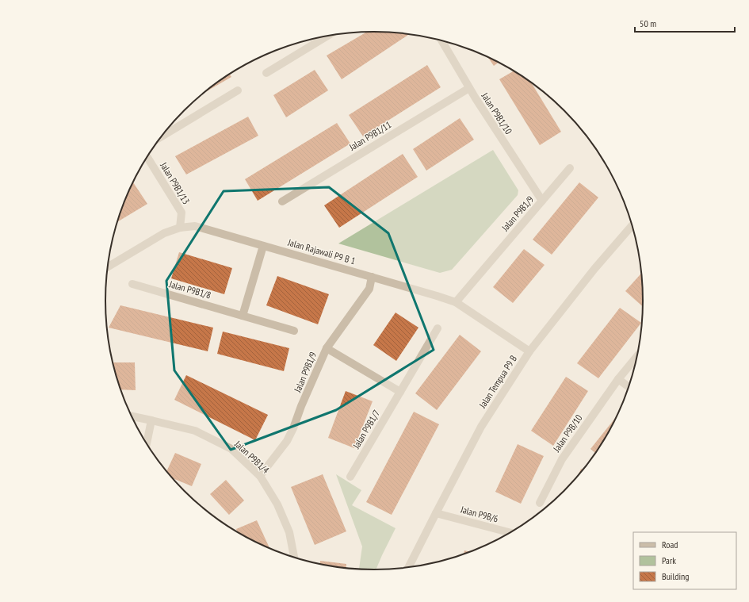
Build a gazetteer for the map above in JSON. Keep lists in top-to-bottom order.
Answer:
{
  "streets": {
    "street": [
      "Jalan P9B1/10",
      "Jalan P9B1/11",
      "Jalan P9B1/13",
      "Jalan P9B1/9",
      "Jalan Rajawali P9 B 1",
      "Jalan P9B1/8",
      "Jalan Tempua P9 B",
      "Jalan P9B1/7",
      "Jalan P9B/10",
      "Jalan P9B1/4",
      "Jalan P9B/6"
    ]
  },
  "crossings": [
    ["Jalan P9B1/10", "Jalan P9B1/11"],
    ["Jalan P9B1/10", "Jalan P9B1/9"],
    ["Jalan P9B1/13", "Jalan Rajawali P9 B 1"],
    ["Jalan P9B1/9", "Jalan Rajawali P9 B 1"],
    ["Jalan P9B1/9", "Jalan P9B1/4"],
    ["Jalan Rajawali P9 B 1", "Jalan Tempua P9 B"],
    ["Jalan Tempua P9 B", "Jalan P9B/6"]
  ],
  "legend": ["Road", "Park", "Building"],
  "scale_bar": "50 m"
}
